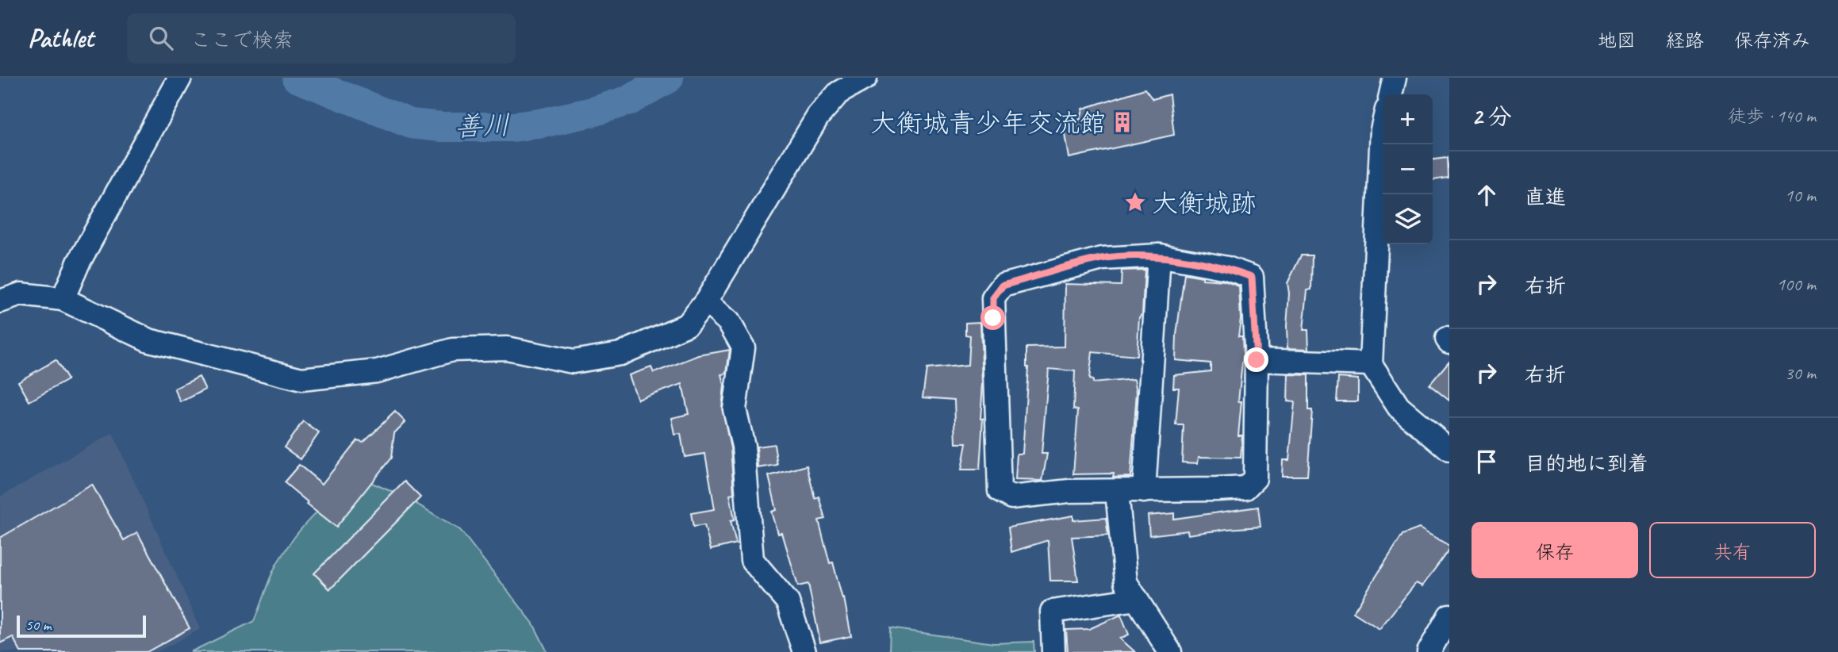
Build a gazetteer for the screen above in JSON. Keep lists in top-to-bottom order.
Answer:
{
  "water": ["善川"],
  "places": {
    "building": ["大衡城青少年交流館"],
    "place": ["大衡城跡"]
  },
  "scale_bar": "50 m",
  "page": {
    "header": "Pathlet",
    "search": "ここで検索",
    "nav": ["地図", "経路", "保存済み"],
    "heading": ["2 分", "徒歩 · 140 m"],
    "map_buttons": ["+", "−"],
    "list": [
      ["直進", "10 m"],
      ["右折", "100 m"],
      ["右折", "30 m"],
      "目的地に到着"
    ],
    "buttons": ["保存", "共有"],
    "scale": "50 m"
  }
}
